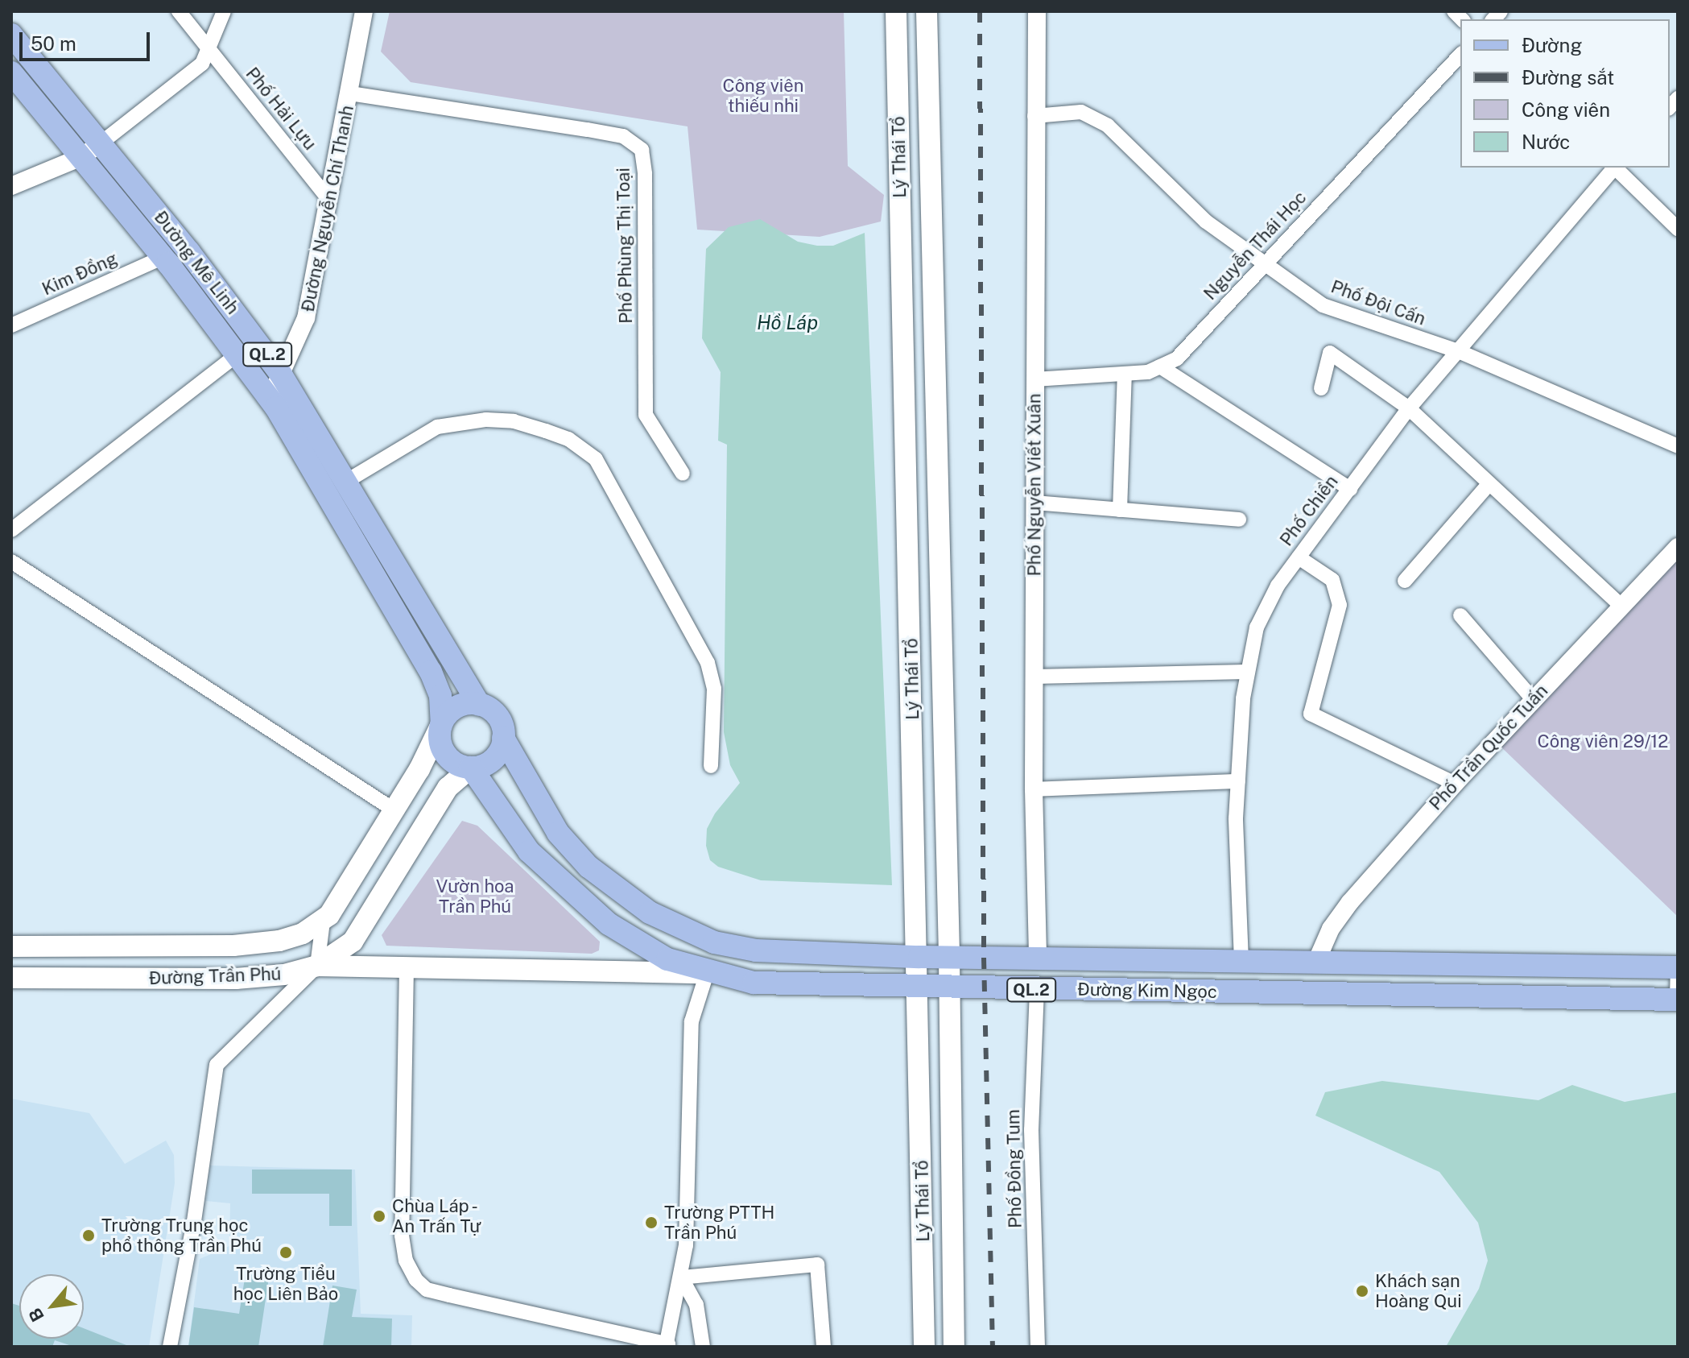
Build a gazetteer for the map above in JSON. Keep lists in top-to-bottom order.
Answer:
{
  "streets": {
    "main road": [
      "Lý Thái Tổ",
      "Đường Mê Linh",
      "QL.2",
      "Đường Trần Phú",
      "Đường Kim Ngọc"
    ],
    "street": [
      "Phố Hải Lựu",
      "Đường Nguyễn Chí Thanh",
      "Phố Phùng Thị Toại",
      "Nguyễn Thái Học",
      "Kim Đồng",
      "Phố Đội Cấn",
      "Phố Nguyễn Viết Xuân",
      "Phố Chiền",
      "Phố Trần Quốc Tuấn",
      "Phố Đồng Tum"
    ]
  },
  "crossings": [
    ["Phố Hải Lựu", "Đường Nguyễn Chí Thanh"],
    ["Lý Thái Tổ", "Đường Kim Ngọc"],
    ["Đường Nguyễn Chí Thanh", "Phố Phùng Thị Toại"],
    ["Đường Nguyễn Chí Thanh", "Đường Mê Linh"],
    ["Nguyễn Thái Học", "Phố Đội Cấn"],
    ["Nguyễn Thái Học", "Phố Nguyễn Viết Xuân"],
    ["Đường Mê Linh", "Kim Đồng"],
    ["Đường Mê Linh", "QL.2"],
    ["Đường Mê Linh", "Đường Trần Phú"],
    ["Đường Mê Linh", "Đường Kim Ngọc"],
    ["Phố Đội Cấn", "Phố Nguyễn Viết Xuân"],
    ["Phố Đội Cấn", "Phố Chiền"],
    ["QL.2", "Đường Trần Phú"],
    ["QL.2", "Đường Kim Ngọc"],
    ["Phố Nguyễn Viết Xuân", "Đường Kim Ngọc"],
    ["Phố Chiền", "Đường Kim Ngọc"],
    ["Phố Trần Quốc Tuấn", "Đường Kim Ngọc"],
    ["Đường Trần Phú", "Đường Kim Ngọc"],
    ["Đường Kim Ngọc", "Phố Đồng Tum"]
  ],
  "water": ["Hồ Láp"],
  "parks": ["Công viên thiếu nhi", "Công viên 29/12", "Vườn hoa Trần Phú"],
  "places": [
    "Chùa Láp - An Trấn Tự",
    "Trường PTTH Trần Phú",
    "Trường Trung học phổ thông Trần Phú",
    "Trường Tiểu học Liên Bảo",
    "Khách sạn Hoàng Qui"
  ],
  "legend": [
    "Đường",
    "Đường sắt",
    "Công viên",
    "Nước"
  ],
  "scale_bar": "50 m",
  "north": "bottom left"
}
